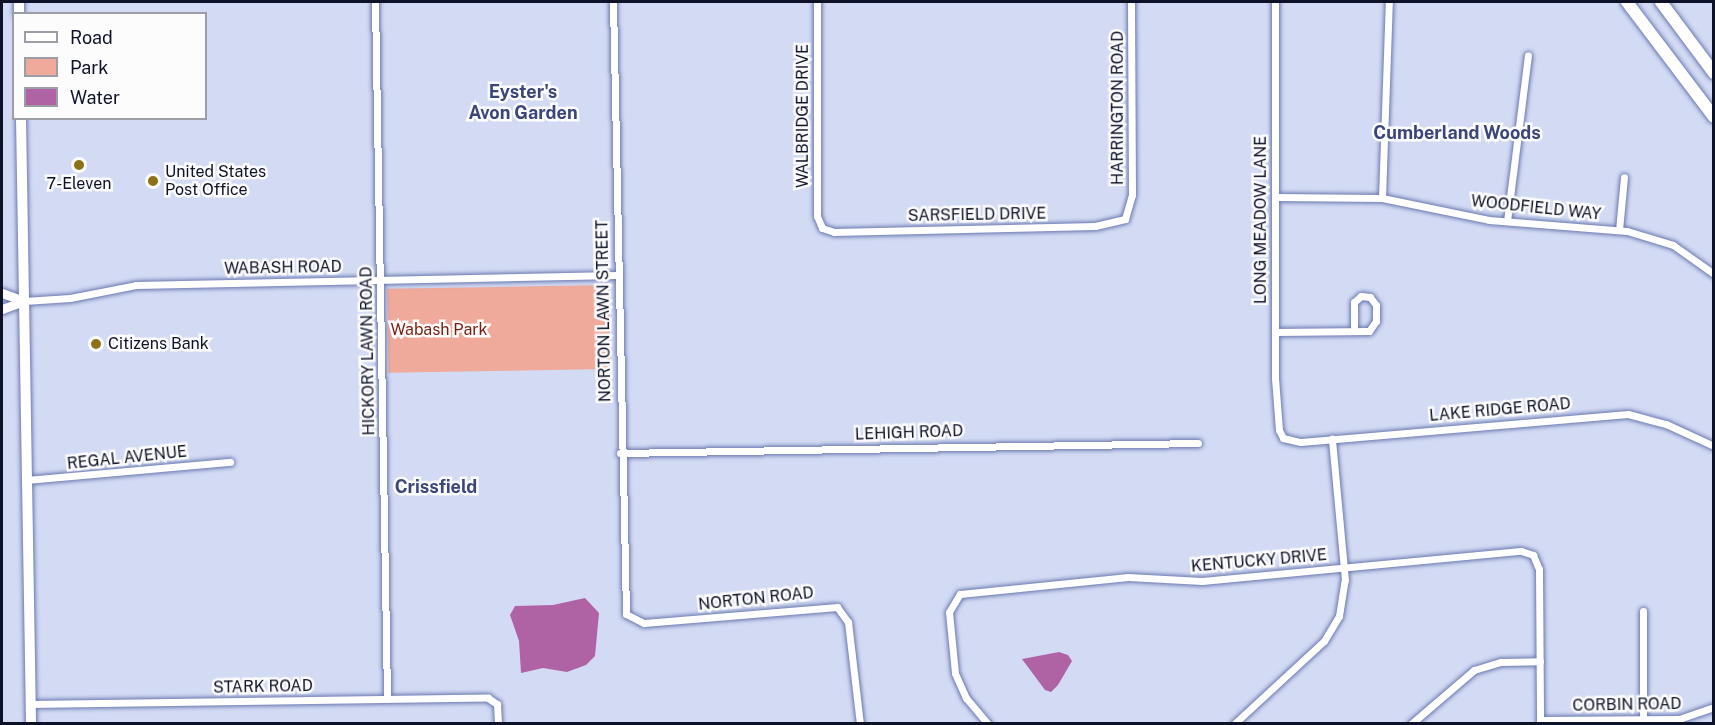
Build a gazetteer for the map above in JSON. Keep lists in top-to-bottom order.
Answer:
{
  "streets": {
    "street": [
      "HARRINGTON ROAD",
      "WALBRIDGE DRIVE",
      "WOODFIELD WAY",
      "SARSFIELD DRIVE",
      "LONG MEADOW LANE",
      "WABASH ROAD",
      "NORTON LAWN STREET",
      "HICKORY LAWN ROAD",
      "LAKE RIDGE ROAD",
      "LEHIGH ROAD",
      "REGAL AVENUE",
      "KENTUCKY DRIVE",
      "NORTON ROAD",
      "STARK ROAD",
      "CORBIN ROAD"
    ]
  },
  "crossings": [
    ["HARRINGTON ROAD", "SARSFIELD DRIVE"],
    ["WALBRIDGE DRIVE", "SARSFIELD DRIVE"],
    ["WOODFIELD WAY", "LONG MEADOW LANE"],
    ["LONG MEADOW LANE", "LAKE RIDGE ROAD"],
    ["WABASH ROAD", "NORTON LAWN STREET"],
    ["WABASH ROAD", "HICKORY LAWN ROAD"],
    ["NORTON LAWN STREET", "LEHIGH ROAD"],
    ["NORTON LAWN STREET", "NORTON ROAD"],
    ["HICKORY LAWN ROAD", "STARK ROAD"],
    ["KENTUCKY DRIVE", "CORBIN ROAD"]
  ],
  "districts": ["Eyster's Avon Garden", "Cumberland Woods", "Crissfield"],
  "parks": ["Wabash Park"],
  "places": ["7-Eleven", "United States Post Office", "Citizens Bank"],
  "legend": ["Road", "Park", "Water"]
}
